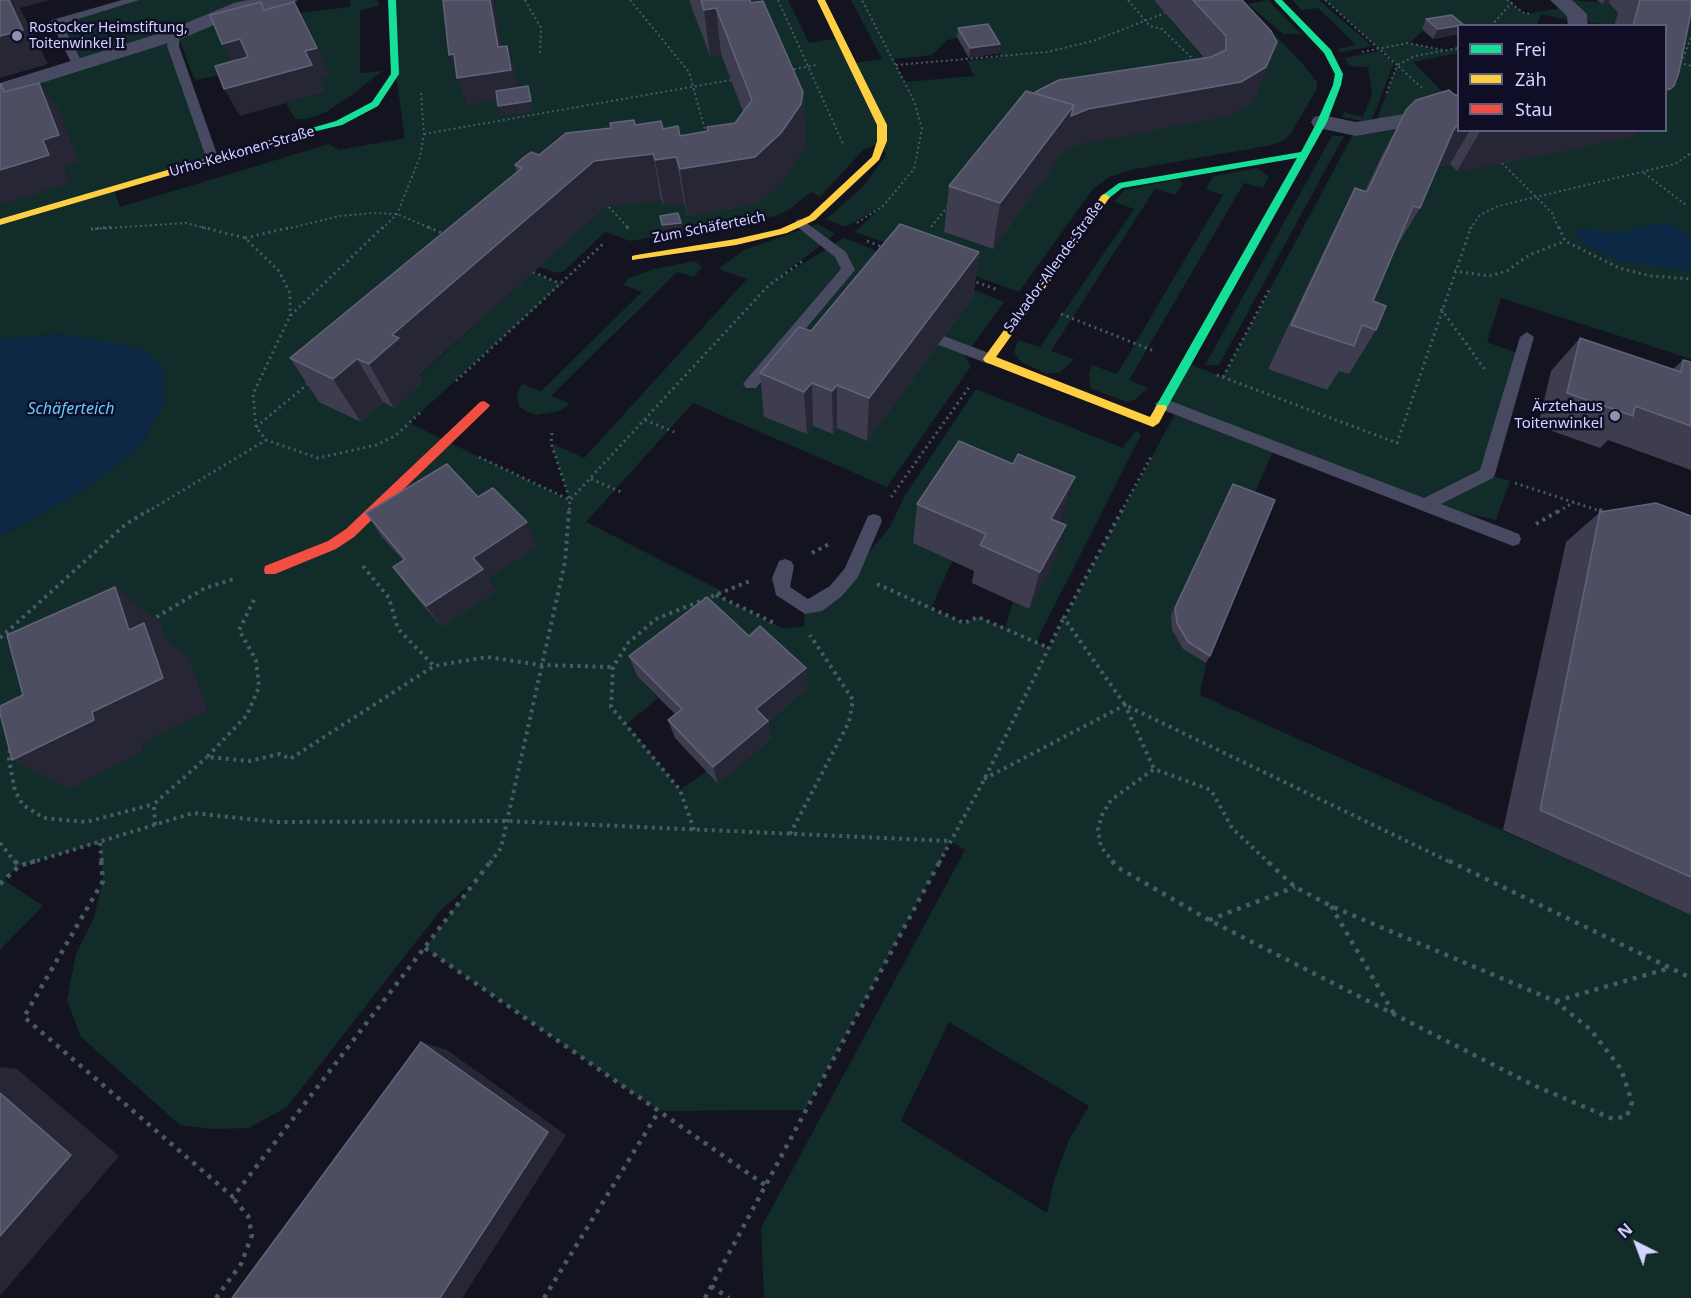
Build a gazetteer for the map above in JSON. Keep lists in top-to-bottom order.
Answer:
{
  "streets": {
    "street": ["Urho-Kekkonen-Straße", "Zum Schäferteich", "Salvador-Allende-Straße"]
  },
  "water": ["Schäferteich"],
  "places": ["Rostocker Heimstiftung, Toitenwinkel II", "Ärztehaus Toitenwinkel"],
  "legend": ["Frei", "Zäh", "Stau"],
  "north": "top left"
}
